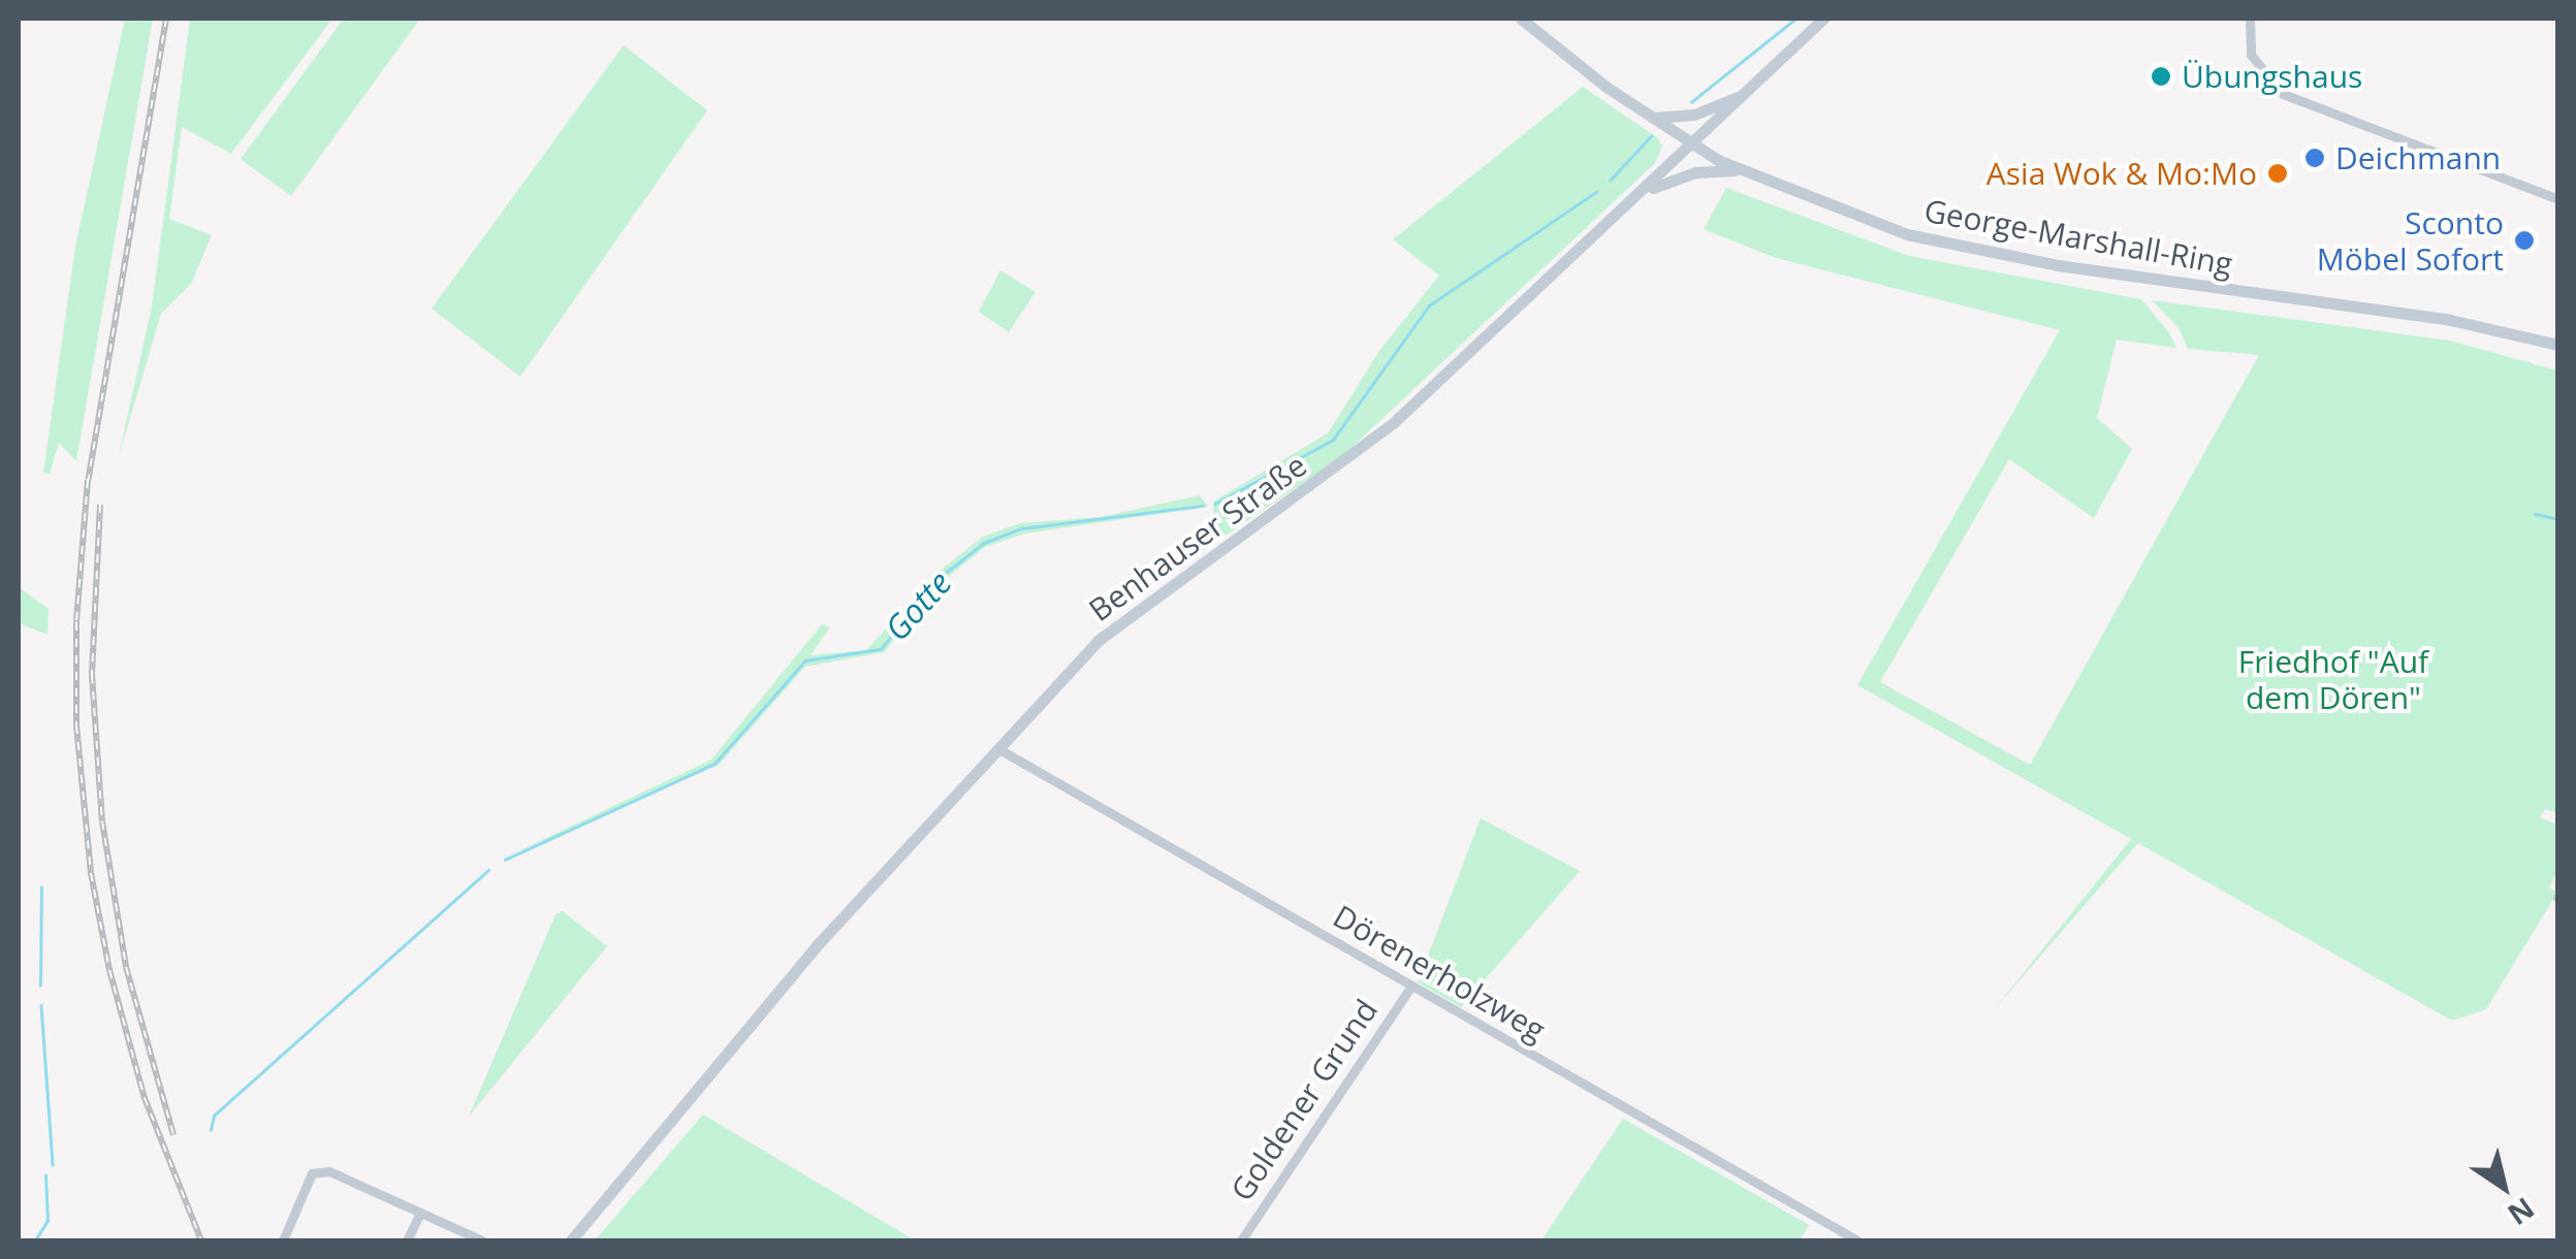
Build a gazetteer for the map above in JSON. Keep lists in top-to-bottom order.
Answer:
{
  "streets": {
    "main road": ["George-Marshall-Ring", "Benhauser Straße"],
    "street": ["Dörenerholzweg", "Goldener Grund"]
  },
  "crossings": [
    ["George-Marshall-Ring", "Benhauser Straße"],
    ["Benhauser Straße", "Dörenerholzweg"],
    ["Dörenerholzweg", "Goldener Grund"]
  ],
  "water": ["Gotte"],
  "parks": ["Friedhof \"Auf dem Dören\""],
  "places": [
    "Übungshaus",
    "Deichmann",
    "Asia Wok & Mo:Mo",
    "Sconto Möbel Sofort"
  ],
  "north": "bottom right"
}
